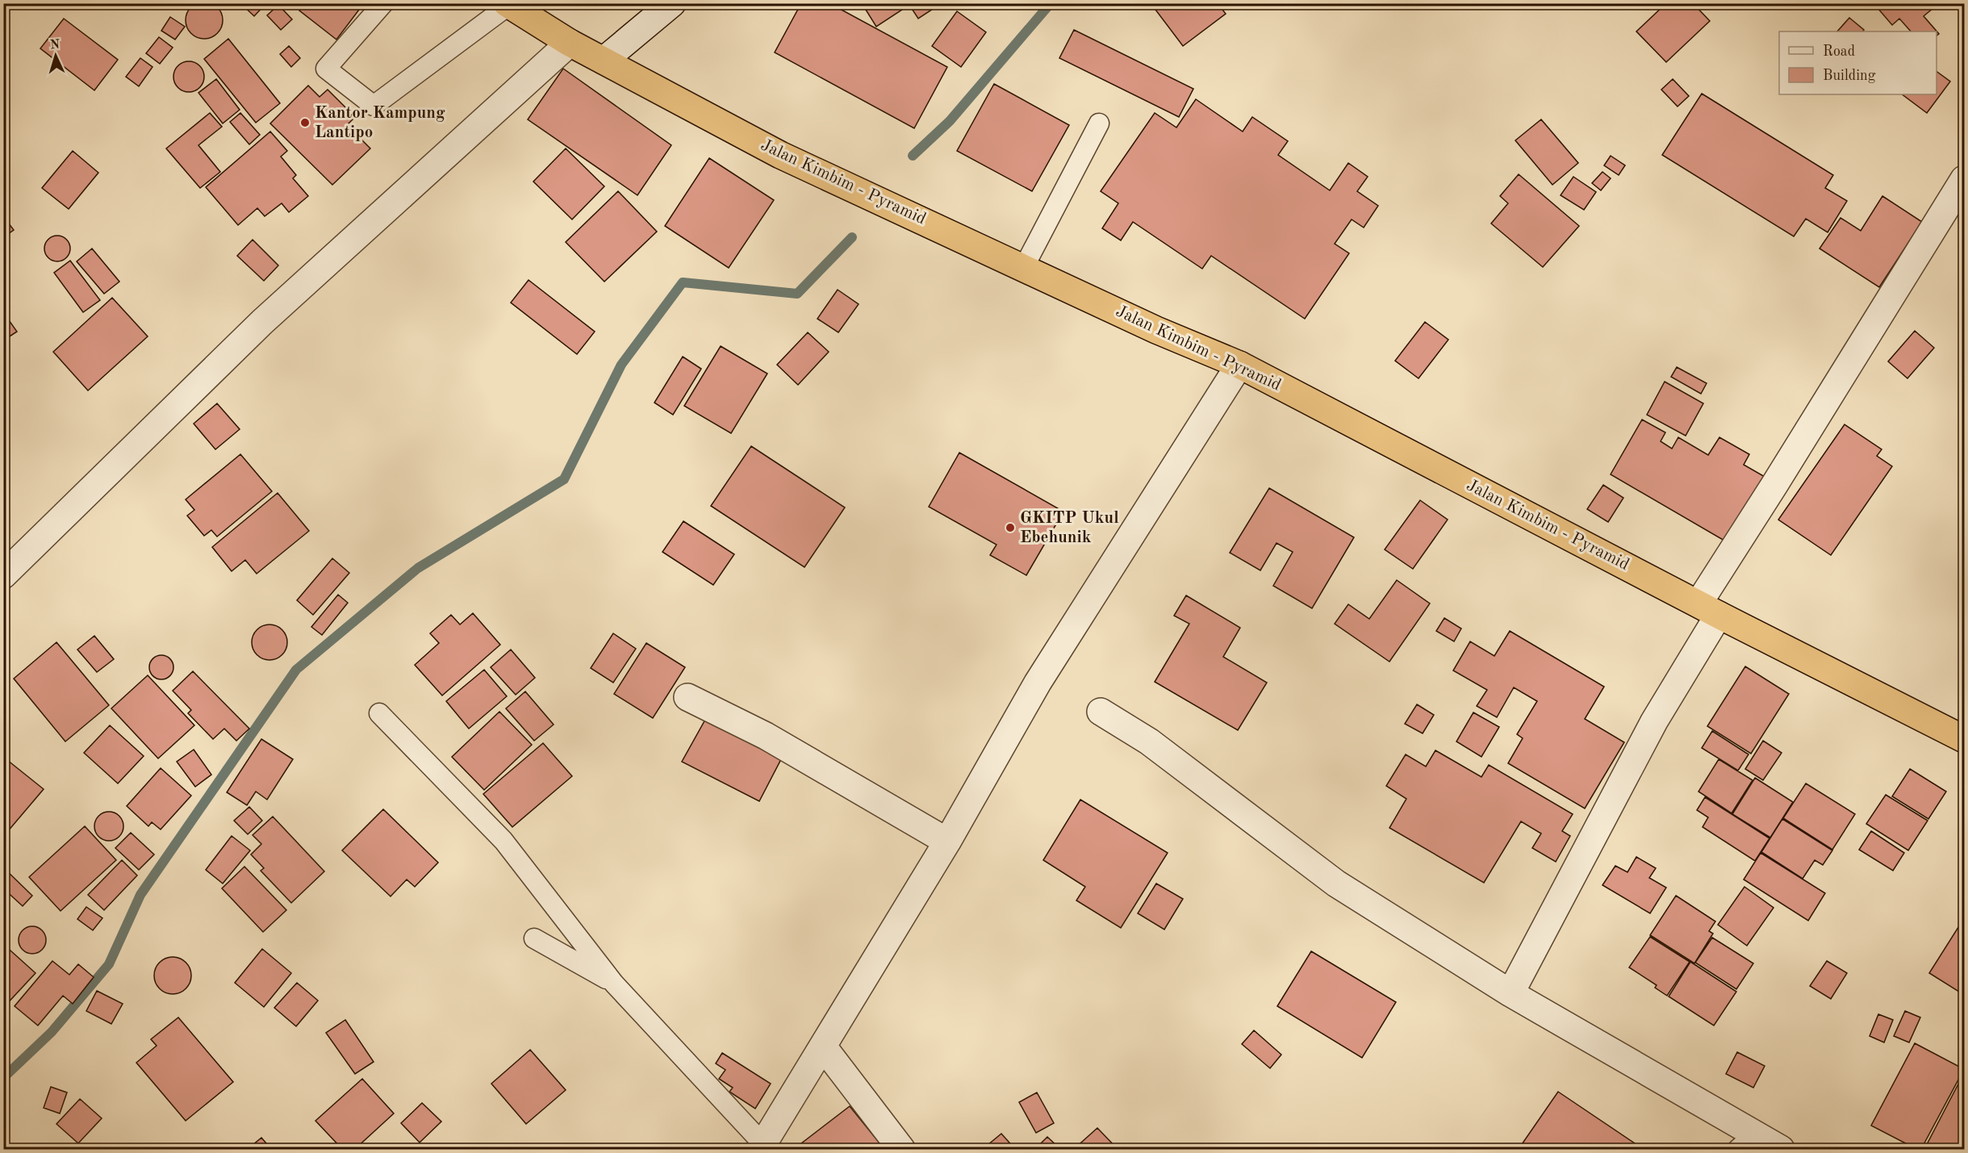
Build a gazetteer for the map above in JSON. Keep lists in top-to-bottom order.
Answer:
{
  "streets": {
    "highway": ["Jalan Kimbim - Pyramid"]
  },
  "places": ["Kantor Kampung Lantipo", "GKITP Ukul Ebehunik"],
  "legend": ["Road", "Building"],
  "north": "top"
}
